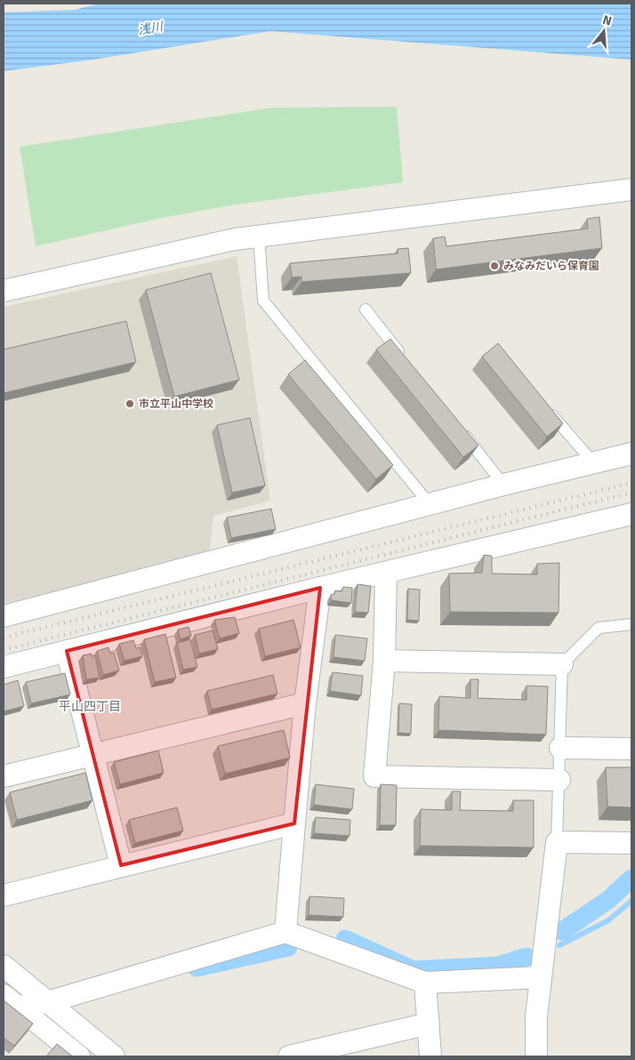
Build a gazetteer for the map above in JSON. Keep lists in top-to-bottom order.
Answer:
{
  "districts": ["平山四丁目"],
  "water": ["浅川"],
  "places": ["みなみだいら保育園", "市立平山中学校"],
  "north": "top"
}
